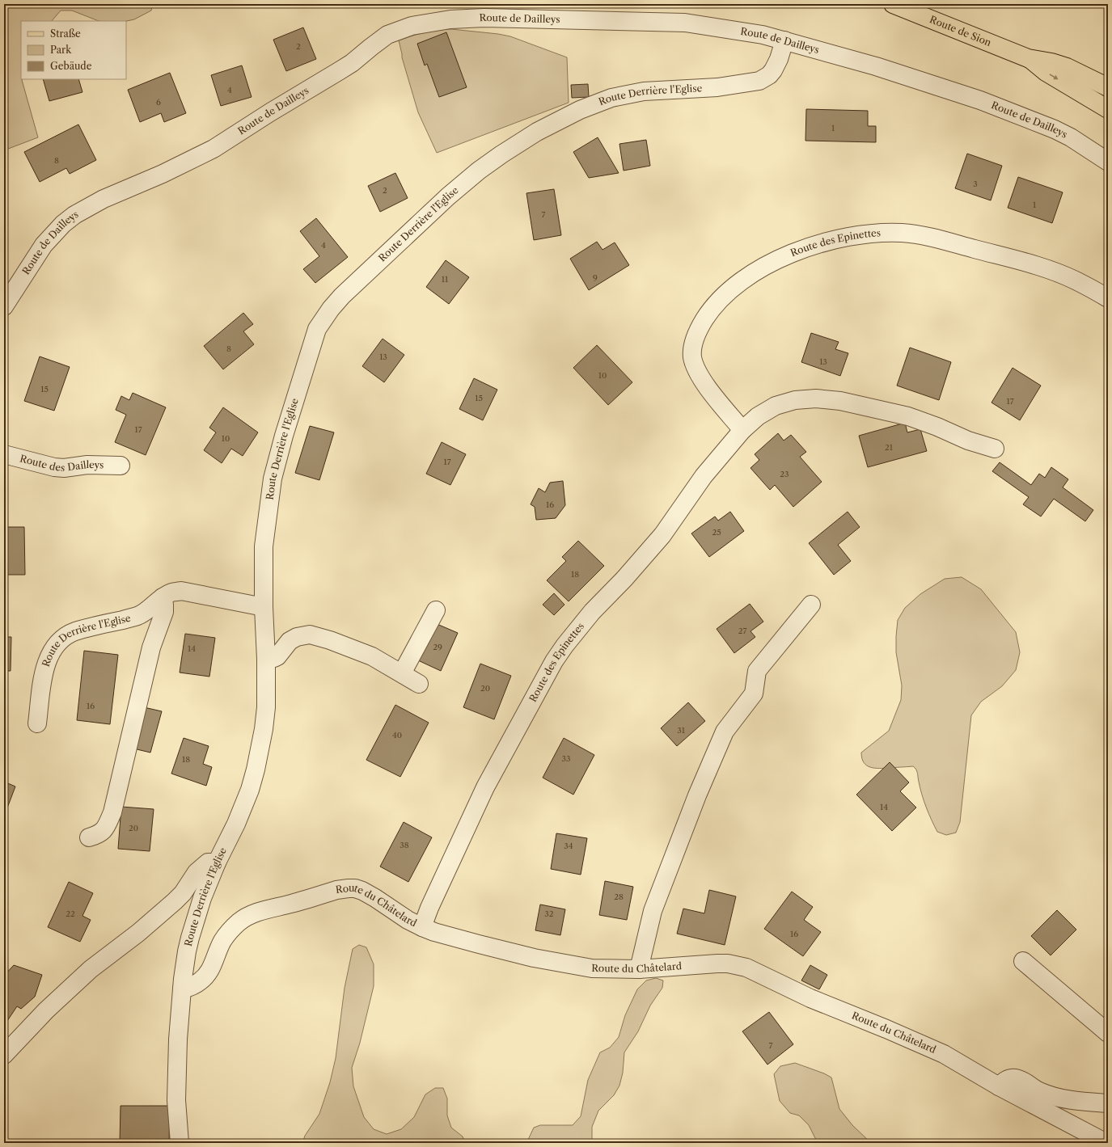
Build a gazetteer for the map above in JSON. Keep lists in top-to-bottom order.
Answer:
{
  "streets": {
    "main road": ["Route de Sion"],
    "street": [
      "Route de Dailleys",
      "Route Derrière l'Eglise",
      "Route des Epinettes",
      "Route des Dailleys",
      "Route du Châtelard"
    ]
  },
  "crossings": [
    ["Route de Dailleys", "Route Derrière l'Eglise"],
    ["Route Derrière l'Eglise", "Route du Châtelard"],
    ["Route des Epinettes", "Route du Châtelard"]
  ],
  "house_numbers": [
    "2",
    "4",
    "6",
    "1",
    "8",
    "3",
    "2",
    "1",
    "7",
    "4",
    "9",
    "11",
    "8",
    "13",
    "13",
    "10",
    "15",
    "15",
    "17",
    "17",
    "10",
    "21",
    "17",
    "23",
    "16",
    "25",
    "18",
    "27",
    "29",
    "14",
    "20",
    "16",
    "31",
    "40",
    "33",
    "18",
    "14",
    "20",
    "38",
    "34",
    "28",
    "22",
    "32",
    "16",
    "7"
  ],
  "legend": ["Straße", "Park", "Gebäude"]
}
